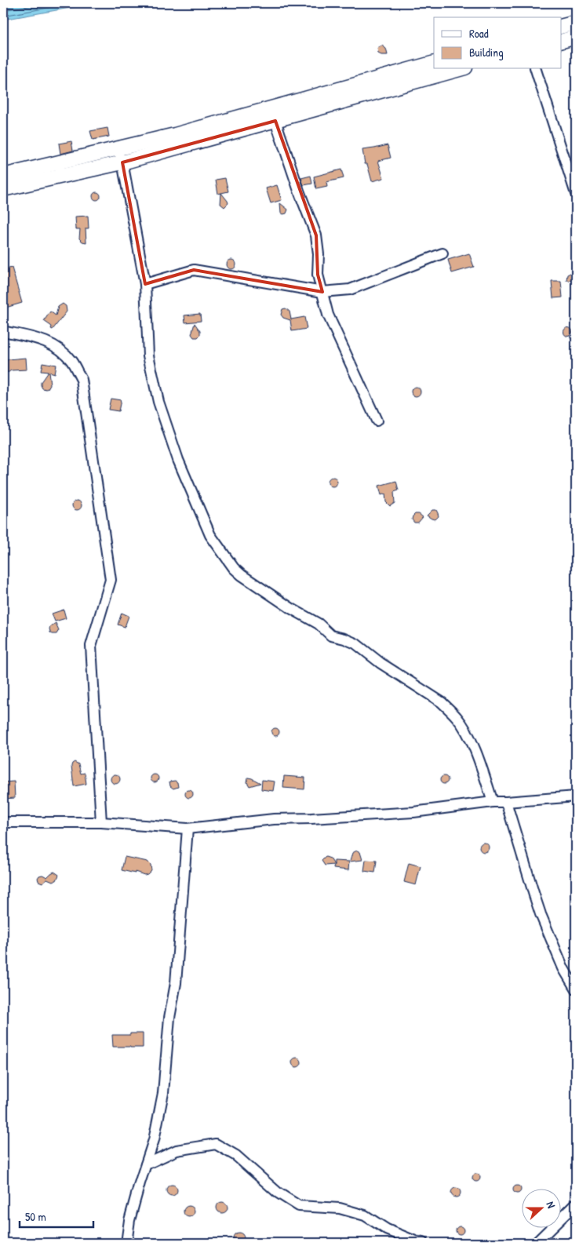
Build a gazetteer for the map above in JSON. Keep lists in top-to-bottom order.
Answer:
{
  "legend": ["Road", "Building"],
  "scale_bar": "50 m",
  "north": "right"
}
